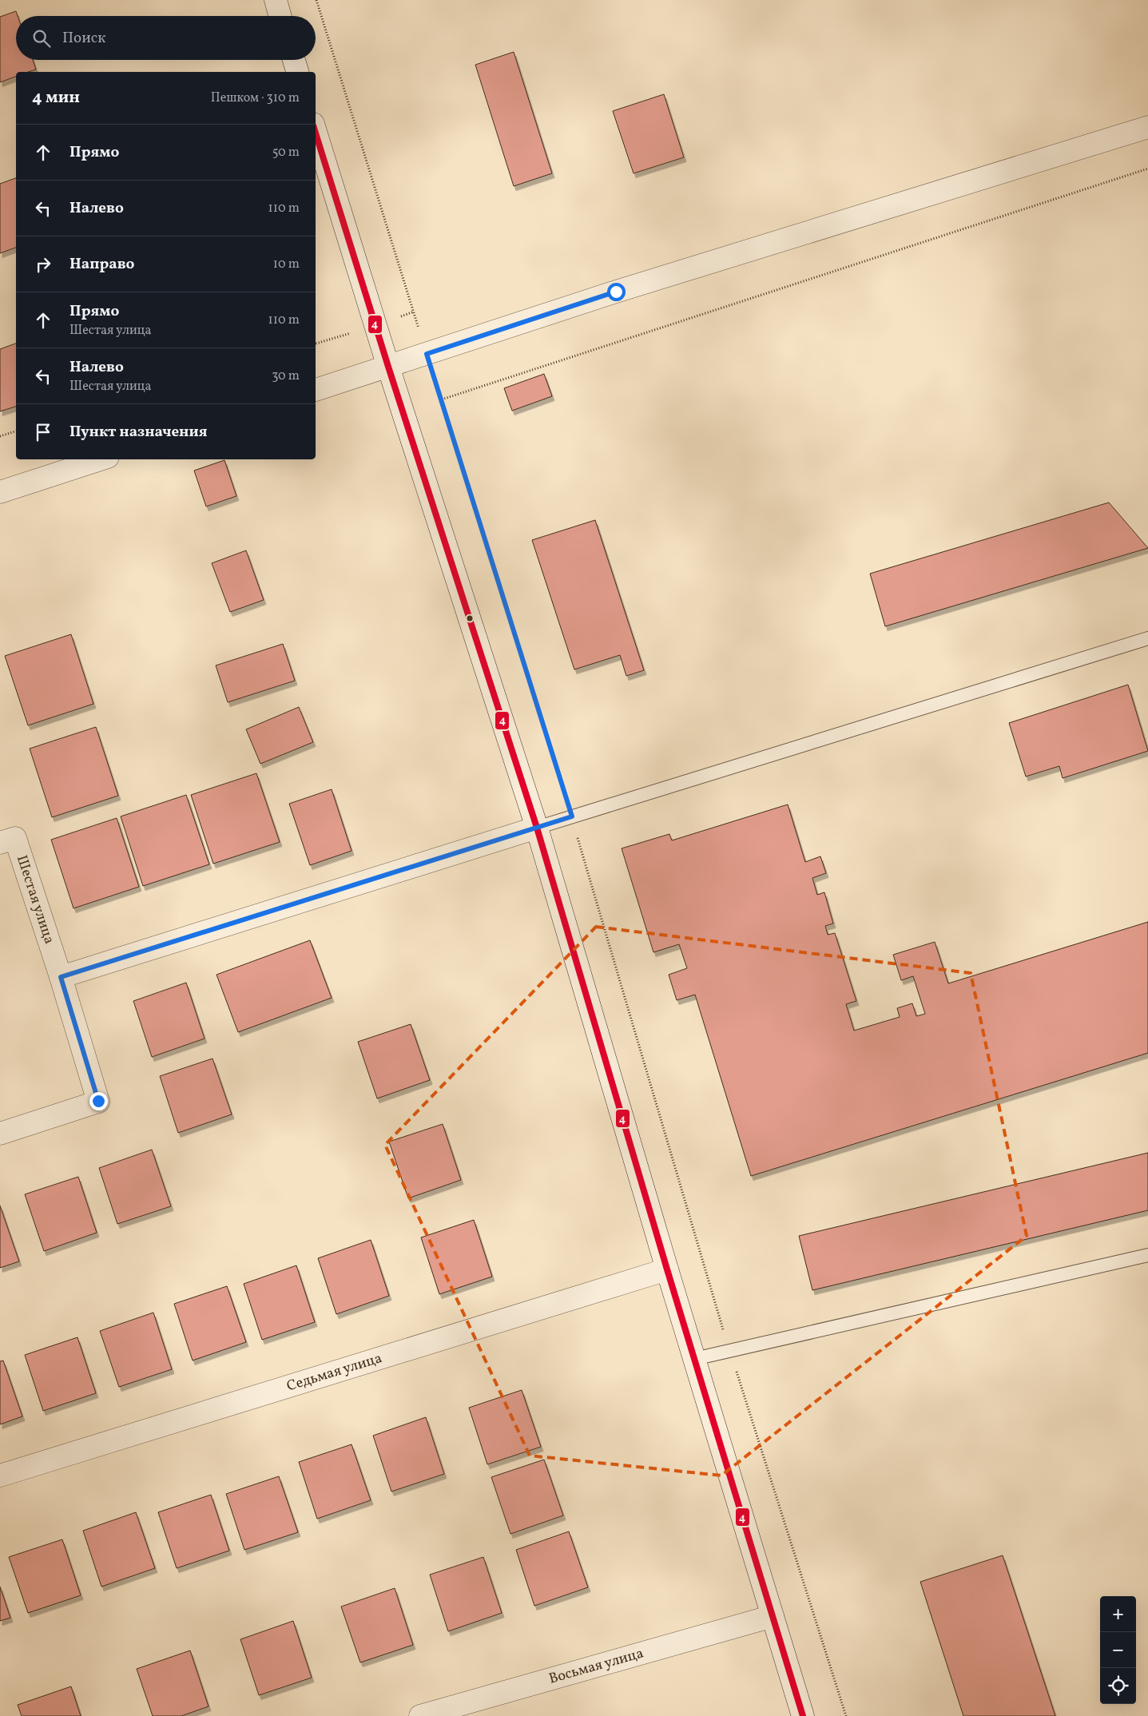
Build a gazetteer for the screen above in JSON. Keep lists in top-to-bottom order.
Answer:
{
  "streets": {
    "street": ["Шестая улица", "Седьмая улица", "Восьмая улица"]
  },
  "lines": ["transit line 4"],
  "page": {
    "search": "Поиск",
    "heading": ["4 мин", "Пешком · 310 m"],
    "list": [
      ["Прямо", "50 m"],
      ["Налево", "110 m"],
      ["Направо", "10 m"],
      ["Прямо", "Шестая улица", "110 m"],
      ["Налево", "Шестая улица", "30 m"],
      "Пункт назначения"
    ],
    "map_buttons": ["+", "−"]
  }
}
